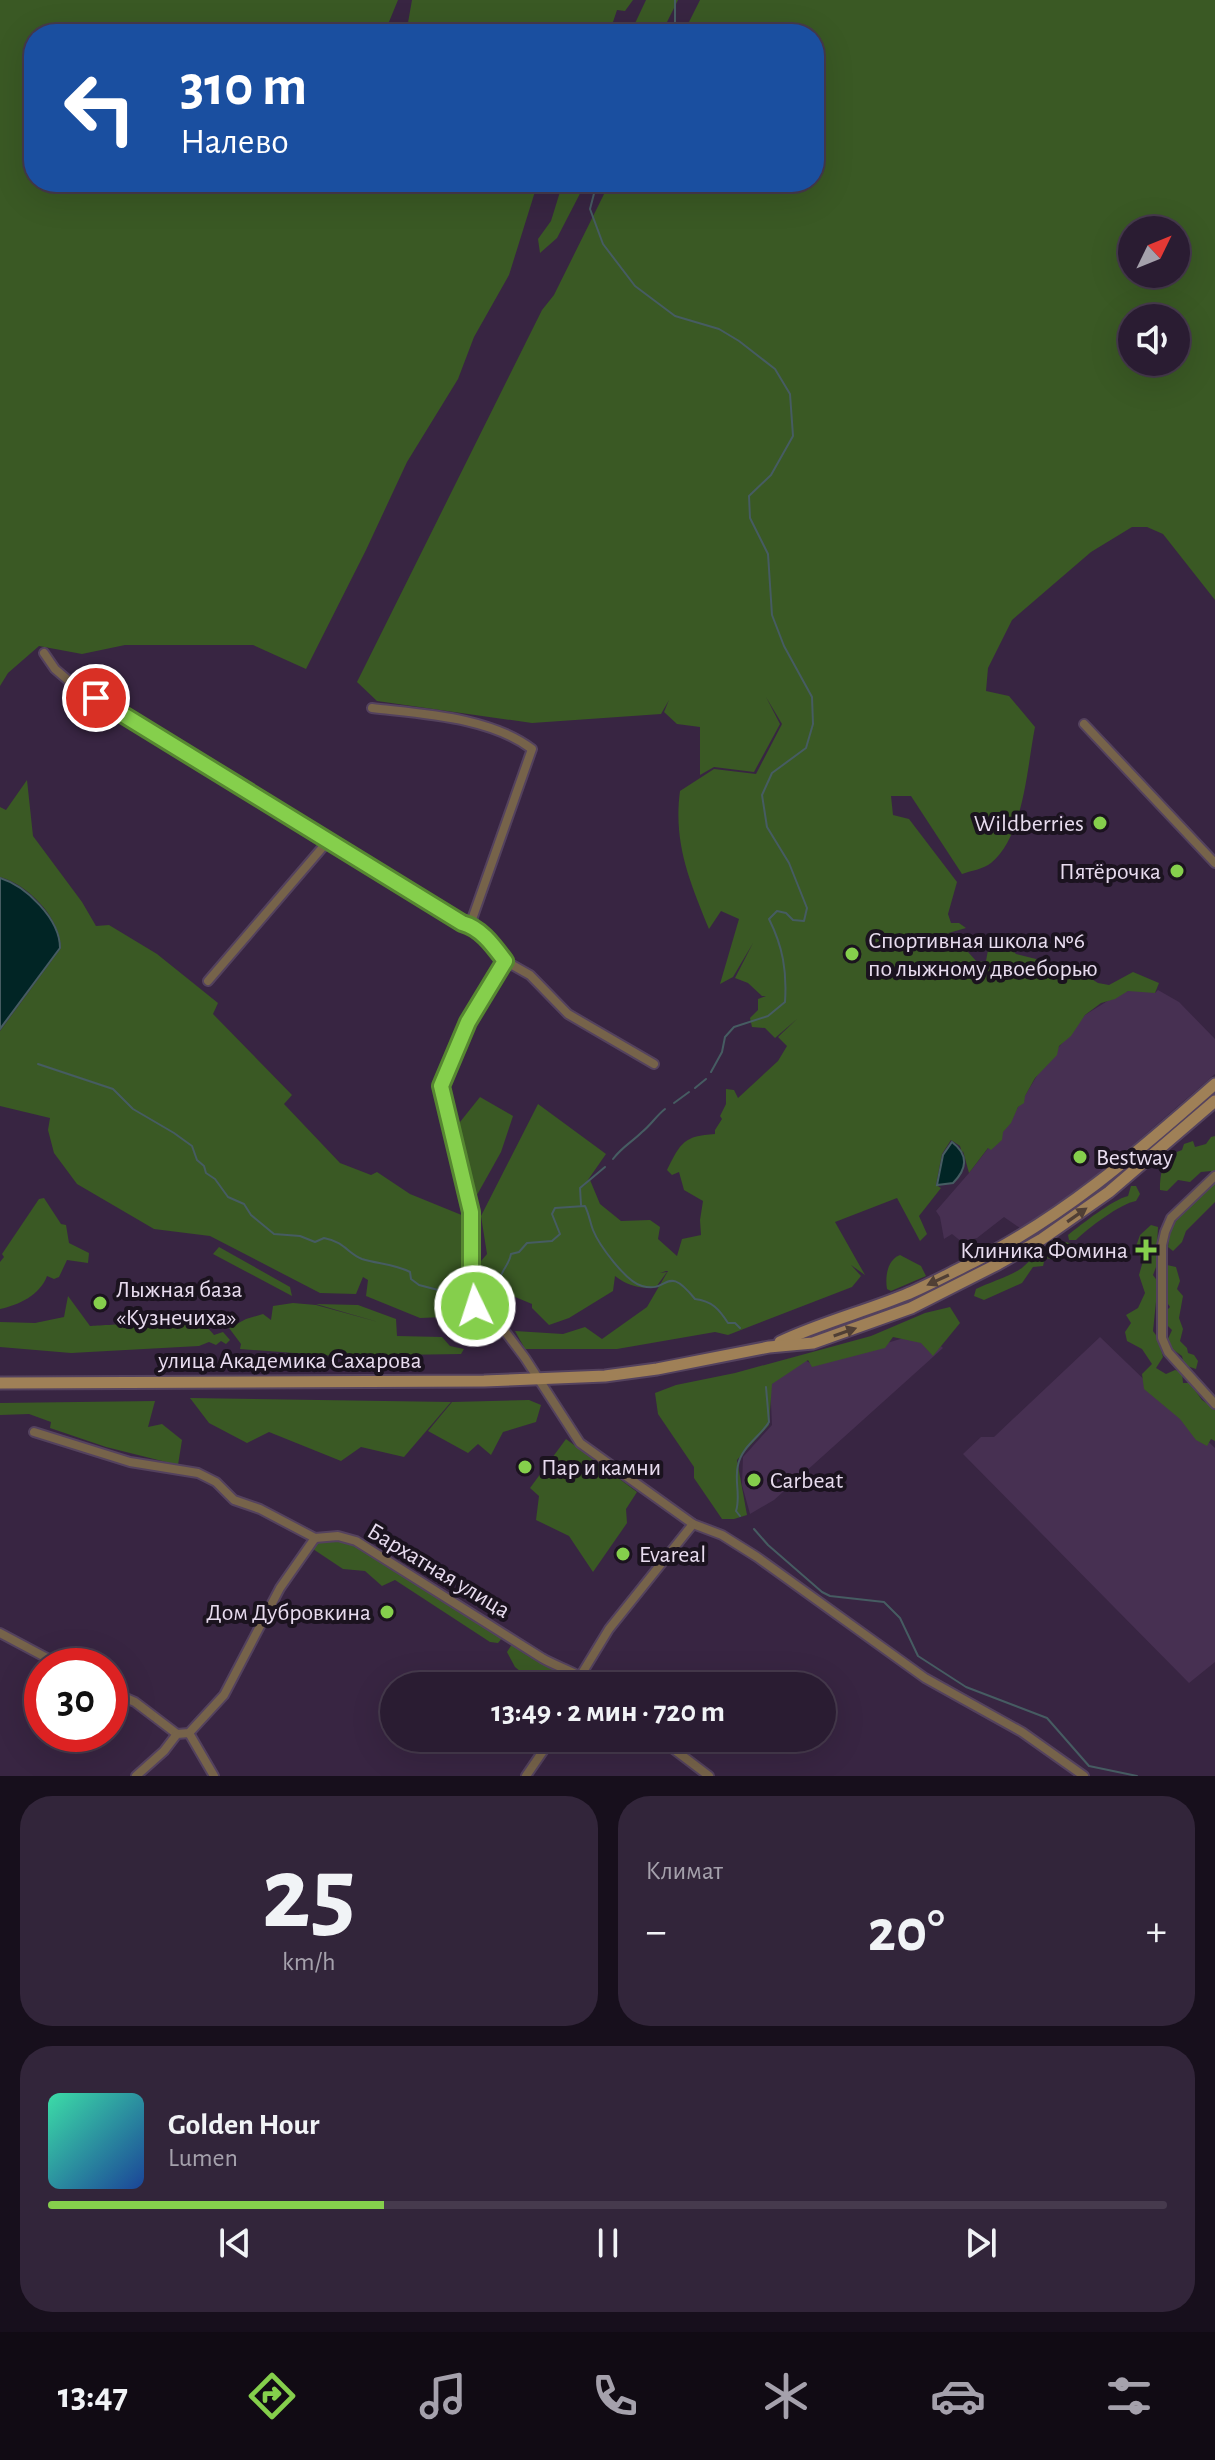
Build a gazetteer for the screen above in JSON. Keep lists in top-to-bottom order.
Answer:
{
  "streets": {
    "main road": ["улица Академика Сахарова"],
    "street": ["Бархатная улица"]
  },
  "places": {
    "other": [
      "Wildberries",
      "Пятёрочка",
      "Спортивная школа №6 по лыжному двоеборью",
      "Bestway",
      "Лыжная база «Кузнечиха»",
      "Пар и камни",
      "Carbeat",
      "Evareal",
      "Дом Дубровкина"
    ],
    "health": ["Клиника Фомина"]
  },
  "north": "top right",
  "page": {
    "turn": ["310 m", "Налево"],
    "limit": "30",
    "trip": "13:49 · 2 мин · 720 m",
    "tile": [
      ["25", "km/h"],
      "Климат"
    ],
    "heat": ["−", "20°", "+"],
    "song": ["Golden Hour", "Lumen"],
    "tabs": "13:47"
  }
}
